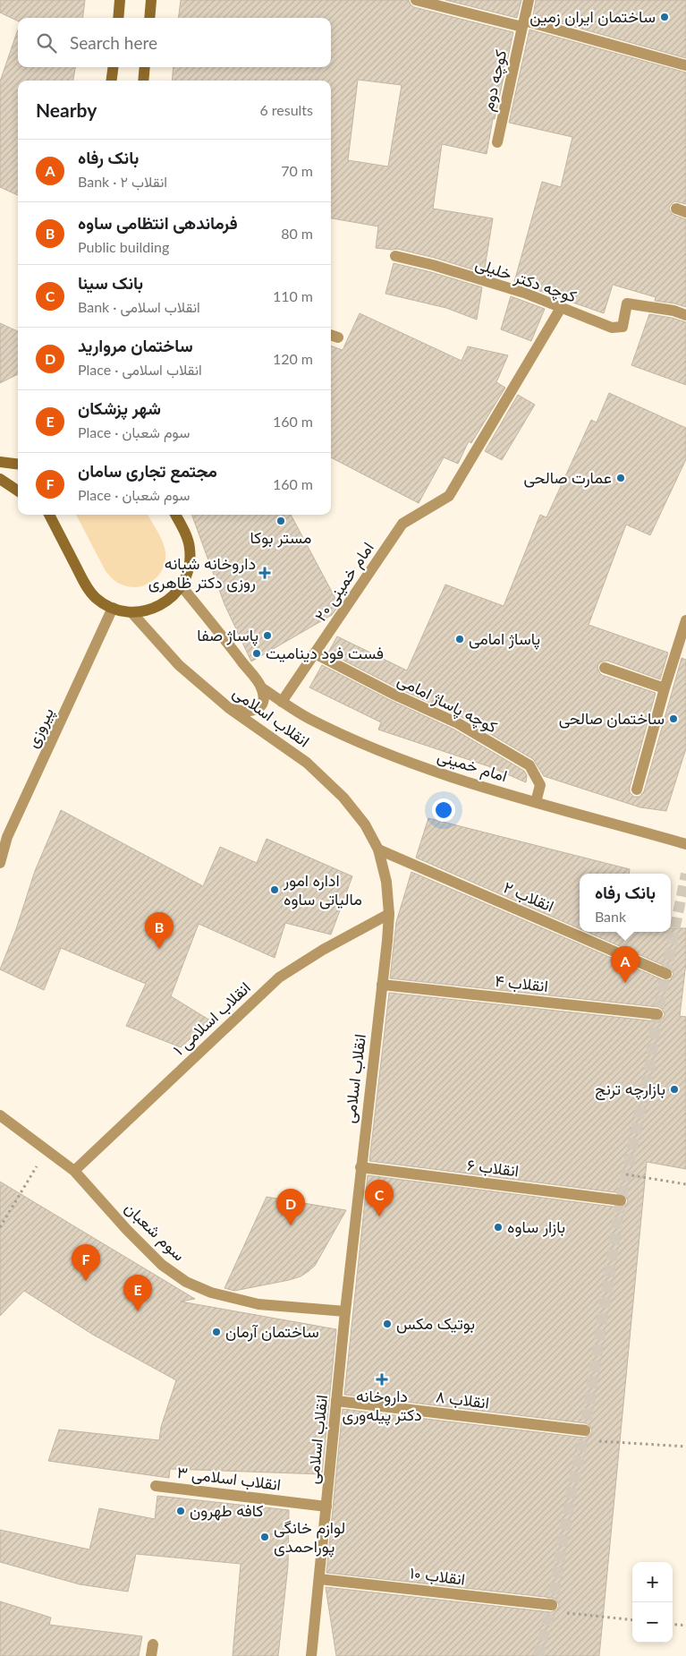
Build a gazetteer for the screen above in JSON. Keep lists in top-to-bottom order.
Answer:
{
  "streets": {
    "street": [
      "کوچه دوم",
      "کوچه دکتر خلیلی",
      "امام خمینی ۲۰",
      "کوچه پاساژ امامی",
      "انقلاب اسلامی",
      "پیروزی",
      "امام خمینی",
      "انقلاب ۲",
      "انقلاب ۴",
      "انقلاب اسلامی ۱",
      "انقلاب ۶",
      "سوم شعبان",
      "انقلاب ۸",
      "انقلاب اسلامی ۳",
      "انقلاب ۱۰"
    ]
  },
  "crossings": [
    ["کوچه دکتر خلیلی", "امام خمینی ۲۰"],
    ["امام خمینی ۲۰", "کوچه پاساژ امامی"],
    ["امام خمینی ۲۰", "امام خمینی"],
    ["کوچه پاساژ امامی", "امام خمینی"],
    ["انقلاب اسلامی", "انقلاب ۲"],
    ["انقلاب اسلامی", "انقلاب ۴"],
    ["انقلاب اسلامی", "انقلاب اسلامی ۱"],
    ["انقلاب اسلامی", "انقلاب ۶"],
    ["انقلاب اسلامی", "سوم شعبان"],
    ["انقلاب اسلامی", "انقلاب ۸"],
    ["انقلاب اسلامی", "انقلاب اسلامی ۳"],
    ["انقلاب اسلامی", "انقلاب ۱۰"],
    ["انقلاب اسلامی ۱", "سوم شعبان"]
  ],
  "places": {
    "other": [
      "ساختمان ایران زمین",
      "عمارت صالحی",
      "مستر بوکا",
      "پاساژ صفا",
      "پاساژ امامی",
      "فست فود دینامیت",
      "ساختمان صالحی",
      "اداره امور مالیاتی ساوه",
      "بازارچه ترنج",
      "بازار ساوه",
      "بوتیک مکس",
      "ساختمان آرمان",
      "کافه طهرون",
      "لوازم خانگی پوراحمدی"
    ],
    "health": ["داروخانه شبانه روزی دکتر ظاهری", "داروخانه دکتر پیله‌وری"]
  },
  "page": {
    "search": "Search here",
    "heading": ["Nearby", "6 results"],
    "list": [
      {
        "mark": "A",
        "name": "بانک رفاه",
        "note": "Bank · انقلاب ۲",
        "value": "70 m"
      },
      {
        "mark": "B",
        "name": "فرماندهی انتظامی ساوه",
        "note": "Public building",
        "value": "80 m"
      },
      {
        "mark": "C",
        "name": "بانک سینا",
        "note": "Bank · انقلاب اسلامی",
        "value": "110 m"
      },
      {
        "mark": "D",
        "name": "ساختمان مروارید",
        "note": "Place · انقلاب اسلامی",
        "value": "120 m"
      },
      {
        "mark": "E",
        "name": "شهر پزشکان",
        "note": "Place · سوم شعبان",
        "value": "160 m"
      },
      {
        "mark": "F",
        "name": "مجتمع تجاری سامان",
        "note": "Place · سوم شعبان",
        "value": "160 m"
      }
    ],
    "popup": ["بانک رفاه", "Bank"],
    "pins": [
      "B",
      "A",
      "C",
      "D",
      "F",
      "E"
    ],
    "map_buttons": ["+", "−"]
  }
}
